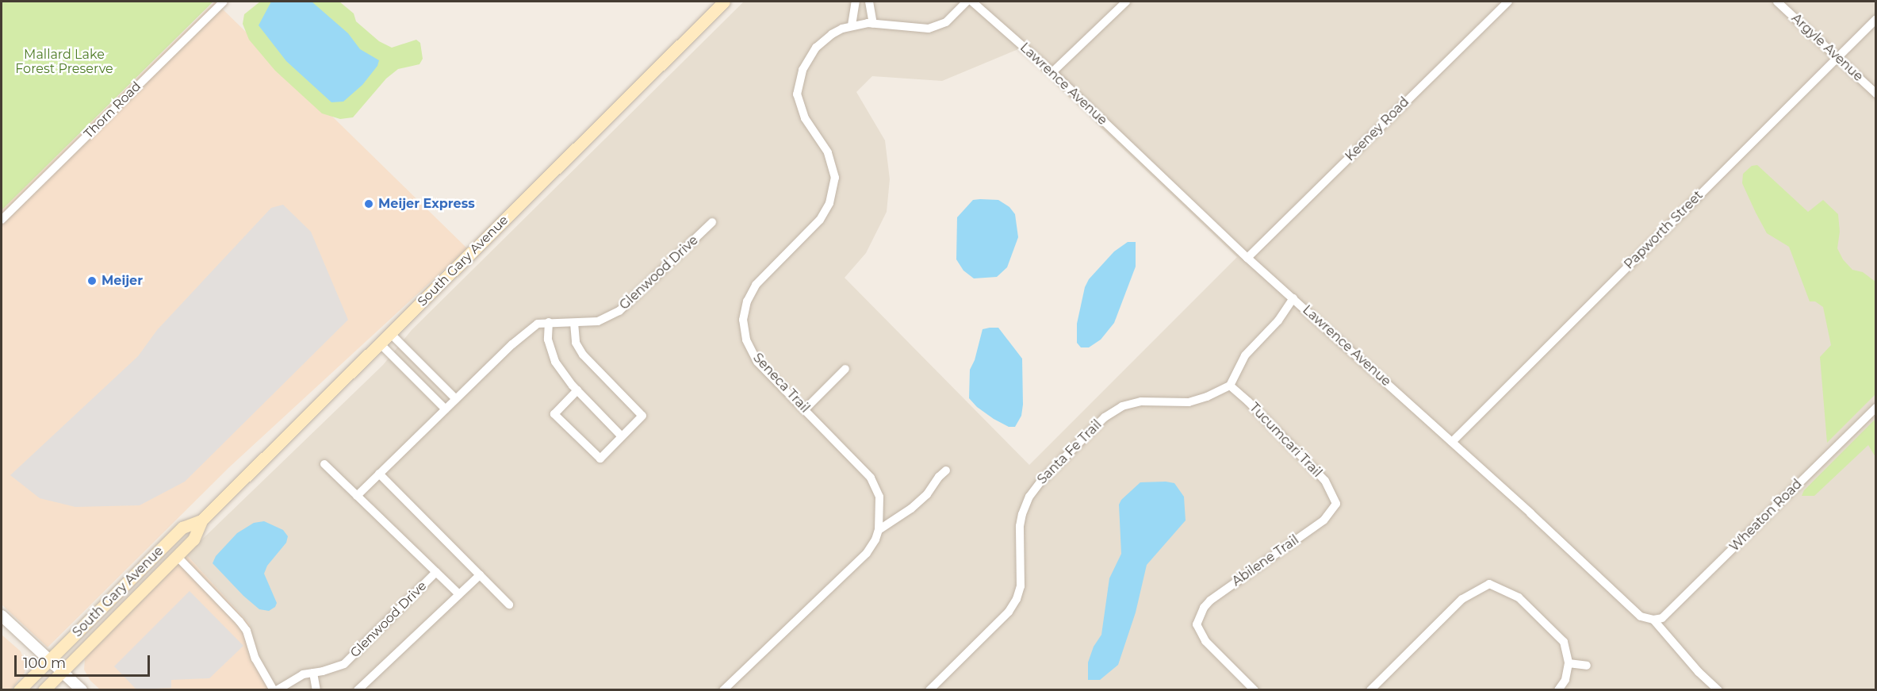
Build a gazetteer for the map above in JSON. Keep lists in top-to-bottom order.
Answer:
{
  "streets": {
    "main road": ["South Gary Avenue"],
    "street": [
      "Argyle Avenue",
      "Lawrence Avenue",
      "Thorn Road",
      "Keeney Road",
      "Papworth Street",
      "Glenwood Drive",
      "Seneca Trail",
      "Tucumcari Trail",
      "Santa Fe Trail",
      "Wheaton Road",
      "Abilene Trail"
    ]
  },
  "crossings": [
    ["Argyle Avenue", "Papworth Street"],
    ["Lawrence Avenue", "Keeney Road"],
    ["Lawrence Avenue", "Papworth Street"],
    ["Lawrence Avenue", "Wheaton Road"],
    ["Tucumcari Trail", "Santa Fe Trail"],
    ["Tucumcari Trail", "Abilene Trail"]
  ],
  "parks": ["Mallard Lake Forest Preserve"],
  "places": ["Meijer Express", "Meijer"],
  "scale_bar": "100 m"
}
